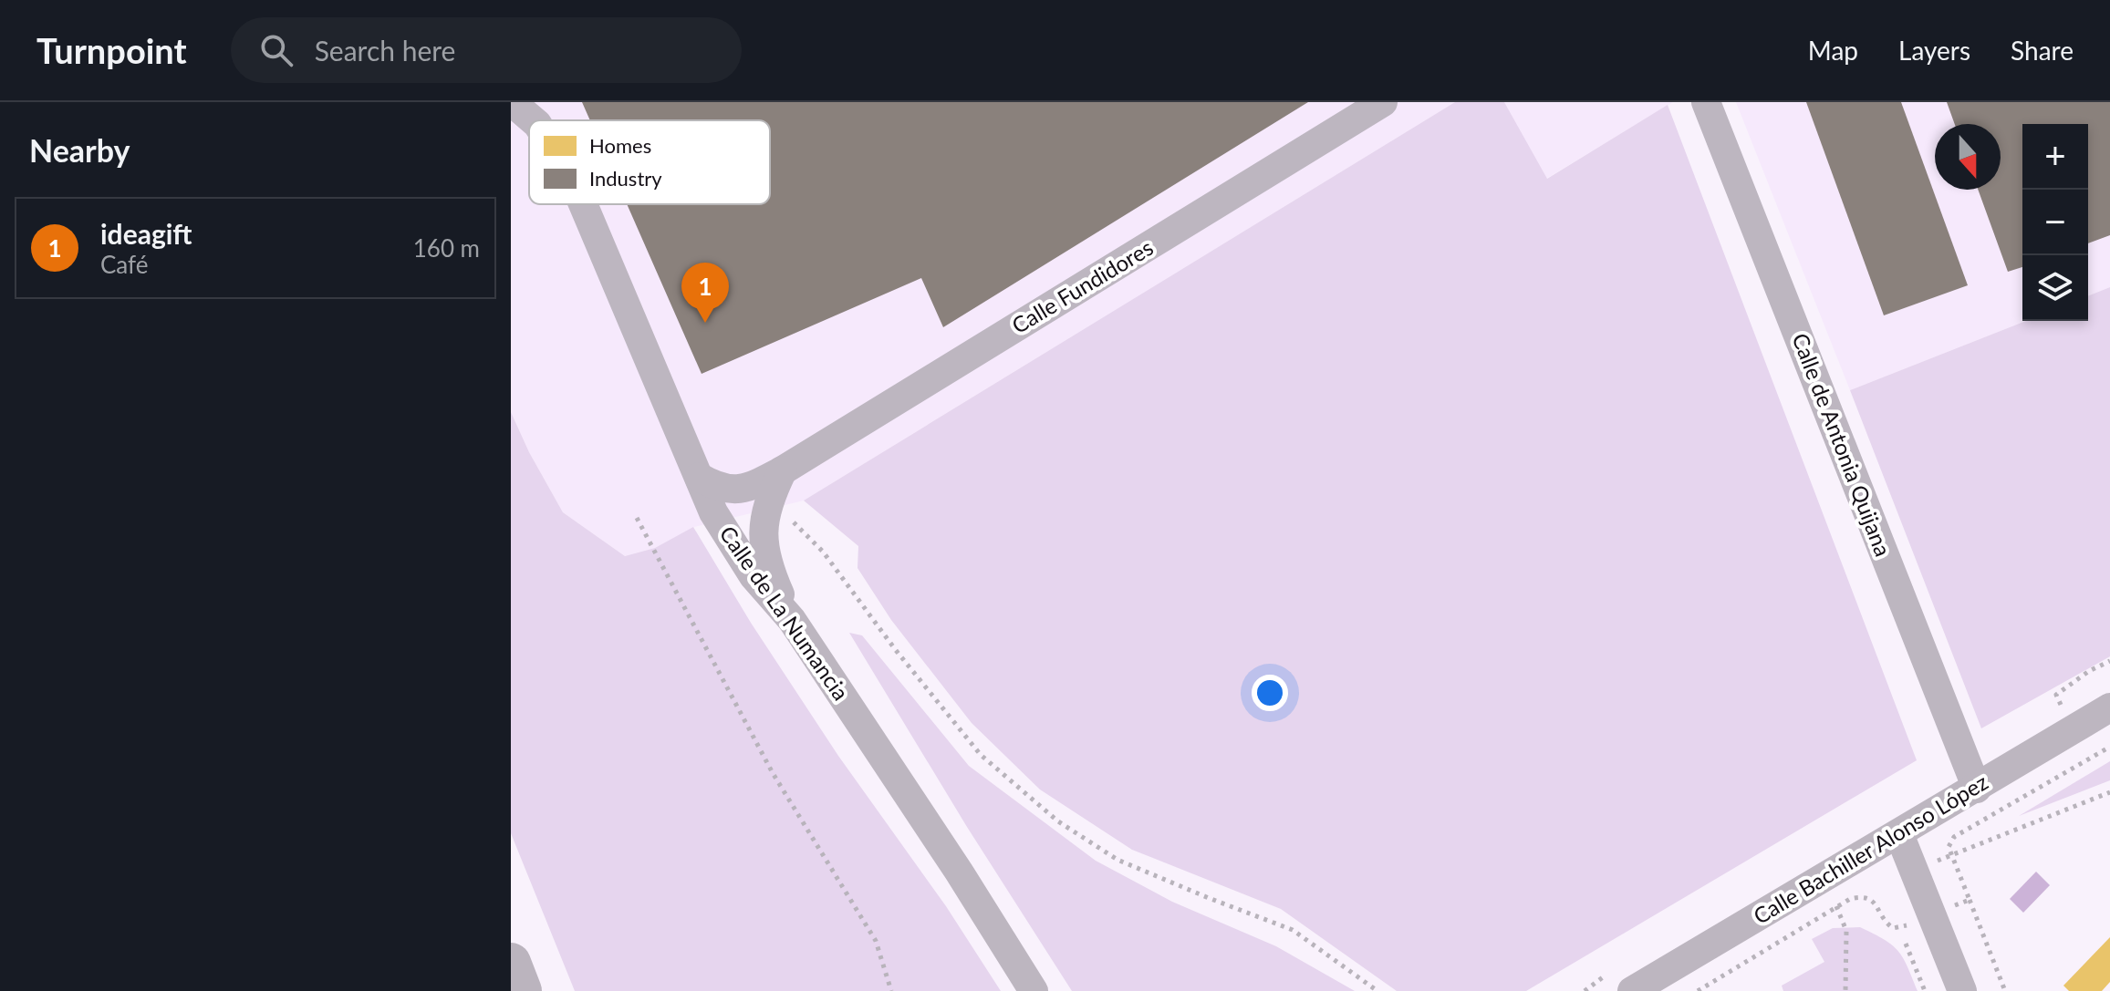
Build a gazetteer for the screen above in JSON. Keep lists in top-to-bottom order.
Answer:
{
  "streets": {
    "street": [
      "Calle Fundidores",
      "Calle de Antonia Quijana",
      "Calle de La Numancia",
      "Calle Bachiller Alonso López"
    ]
  },
  "crossings": [
    ["Calle Fundidores", "Calle de La Numancia"],
    ["Calle de Antonia Quijana", "Calle Bachiller Alonso López"]
  ],
  "legend": ["Homes", "Industry"],
  "north": "bottom",
  "page": {
    "header": "Turnpoint",
    "search": "Search here",
    "nav": ["Map", "Layers", "Share"],
    "heading": "Nearby",
    "map_buttons": ["+", "−"],
    "list": [
      {
        "mark": "1",
        "name": "ideagift",
        "note": "Café",
        "value": "160 m"
      }
    ],
    "pins": "1"
  }
}
